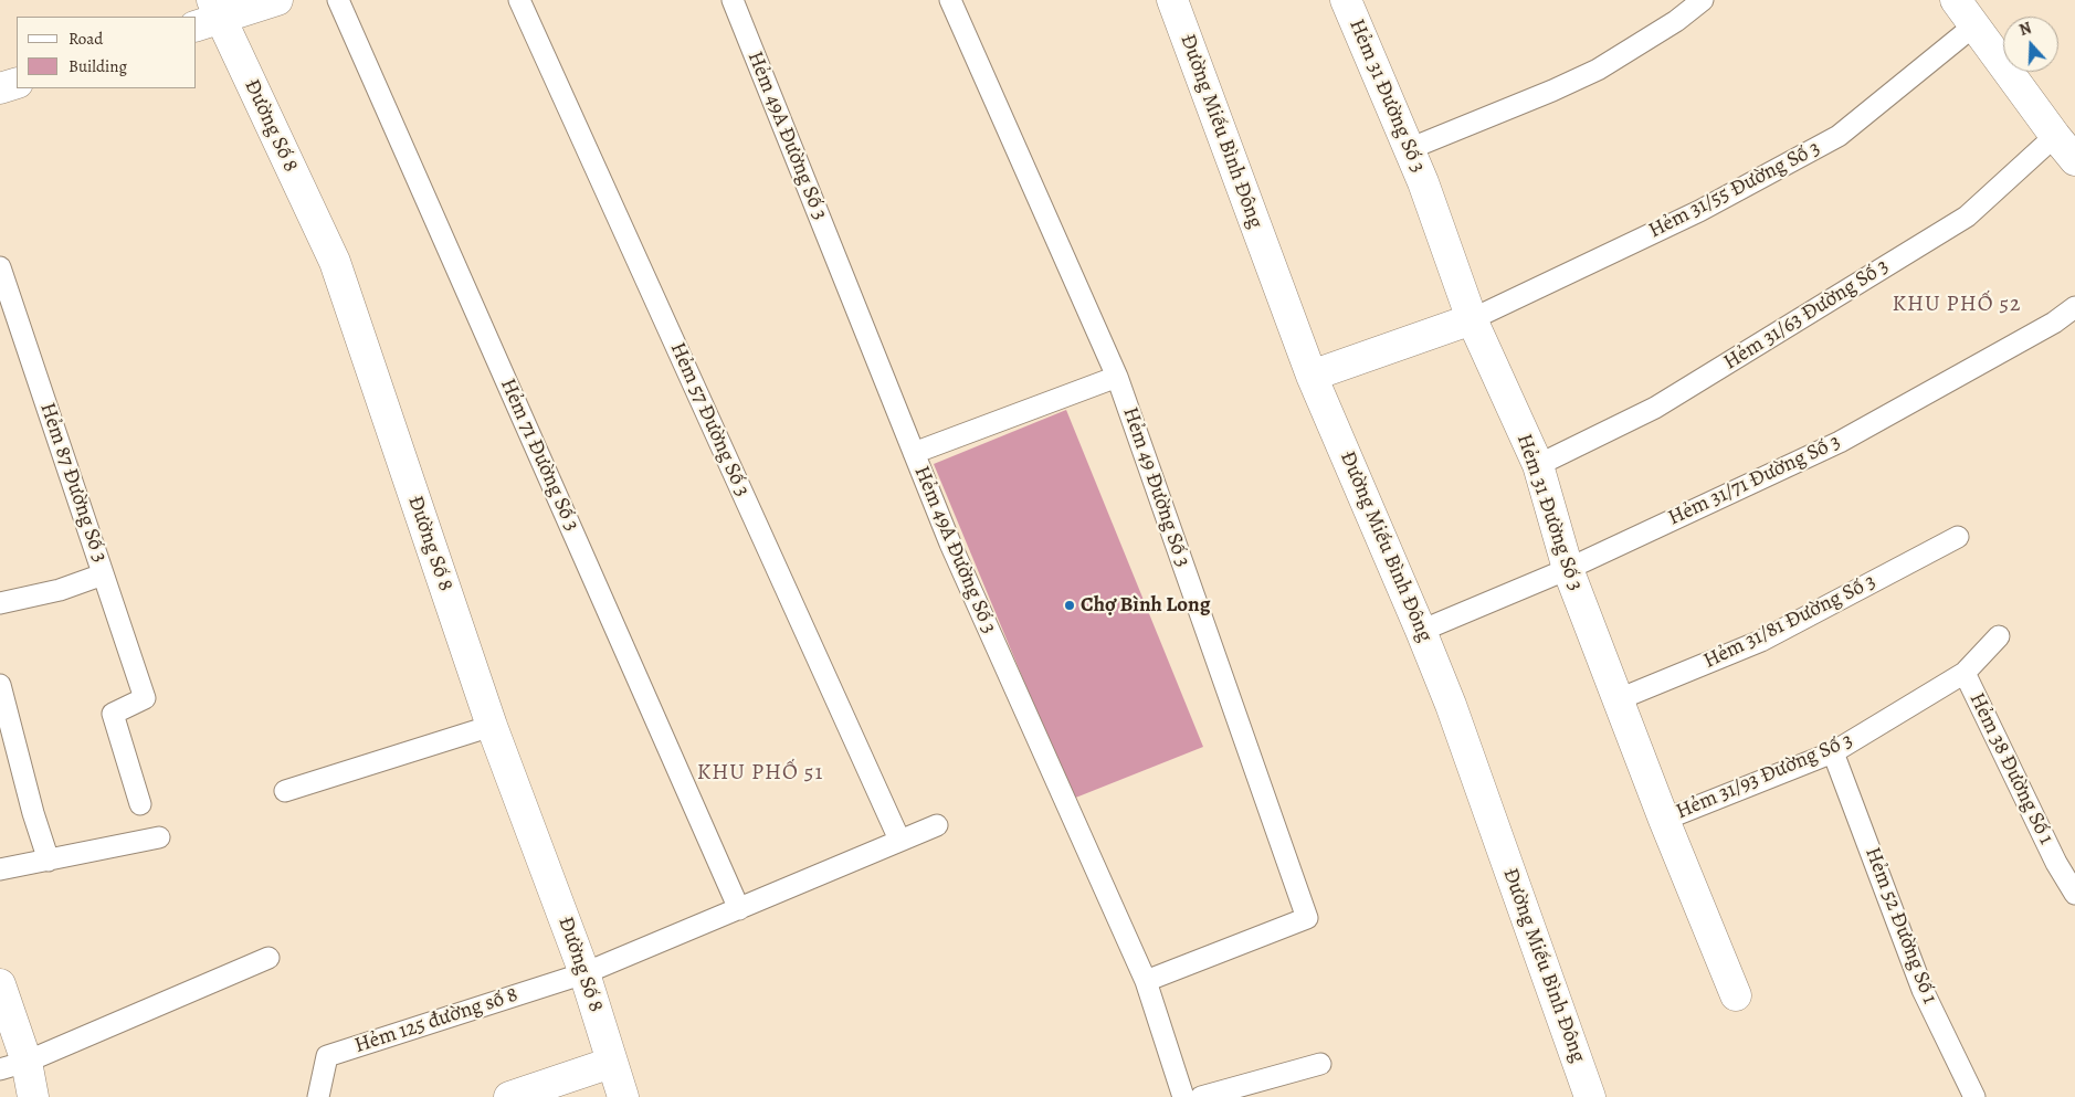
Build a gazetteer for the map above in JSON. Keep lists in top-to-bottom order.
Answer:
{
  "streets": {
    "street": ["Hẻm 31 Đường Số 3", "Đường Số 8", "Đường Miếu Bình Đông"],
    "lane": [
      "Hẻm 49A Đường Số 3",
      "Hẻm 31/55 Đường Số 3",
      "Hẻm 31/63 Đường Số 3",
      "Hẻm 57 Đường Số 3",
      "Hẻm 71 Đường Số 3",
      "Hẻm 31/71 Đường Số 3",
      "Hẻm 87 Đường Số 3",
      "Hẻm 49 Đường Số 3",
      "Hẻm 31/81 Đường Số 3",
      "Hẻm 38 Đường Số 1",
      "Hẻm 31/93 Đường Số 3",
      "Hẻm 52 Đường Số 1",
      "Hẻm 125 đường số 8"
    ]
  },
  "crossings": [
    ["Hẻm 31 Đường Số 3", "Hẻm 31/55 Đường Số 3"],
    ["Hẻm 31 Đường Số 3", "Hẻm 31/63 Đường Số 3"],
    ["Hẻm 31 Đường Số 3", "Hẻm 31/71 Đường Số 3"],
    ["Hẻm 31 Đường Số 3", "Hẻm 31/81 Đường Số 3"],
    ["Hẻm 31 Đường Số 3", "Hẻm 31/93 Đường Số 3"],
    ["Đường Số 8", "Hẻm 125 đường số 8"],
    ["Đường Miếu Bình Đông", "Hẻm 31/71 Đường Số 3"],
    ["Hẻm 49A Đường Số 3", "Hẻm 49 Đường Số 3"],
    ["Hẻm 38 Đường Số 1", "Hẻm 31/93 Đường Số 3"],
    ["Hẻm 31/93 Đường Số 3", "Hẻm 52 Đường Số 1"]
  ],
  "districts": ["KHU PHỐ 52", "KHU PHỐ 51"],
  "places": ["Chợ Bình Long"],
  "legend": ["Road", "Building"],
  "north": "top"
}
